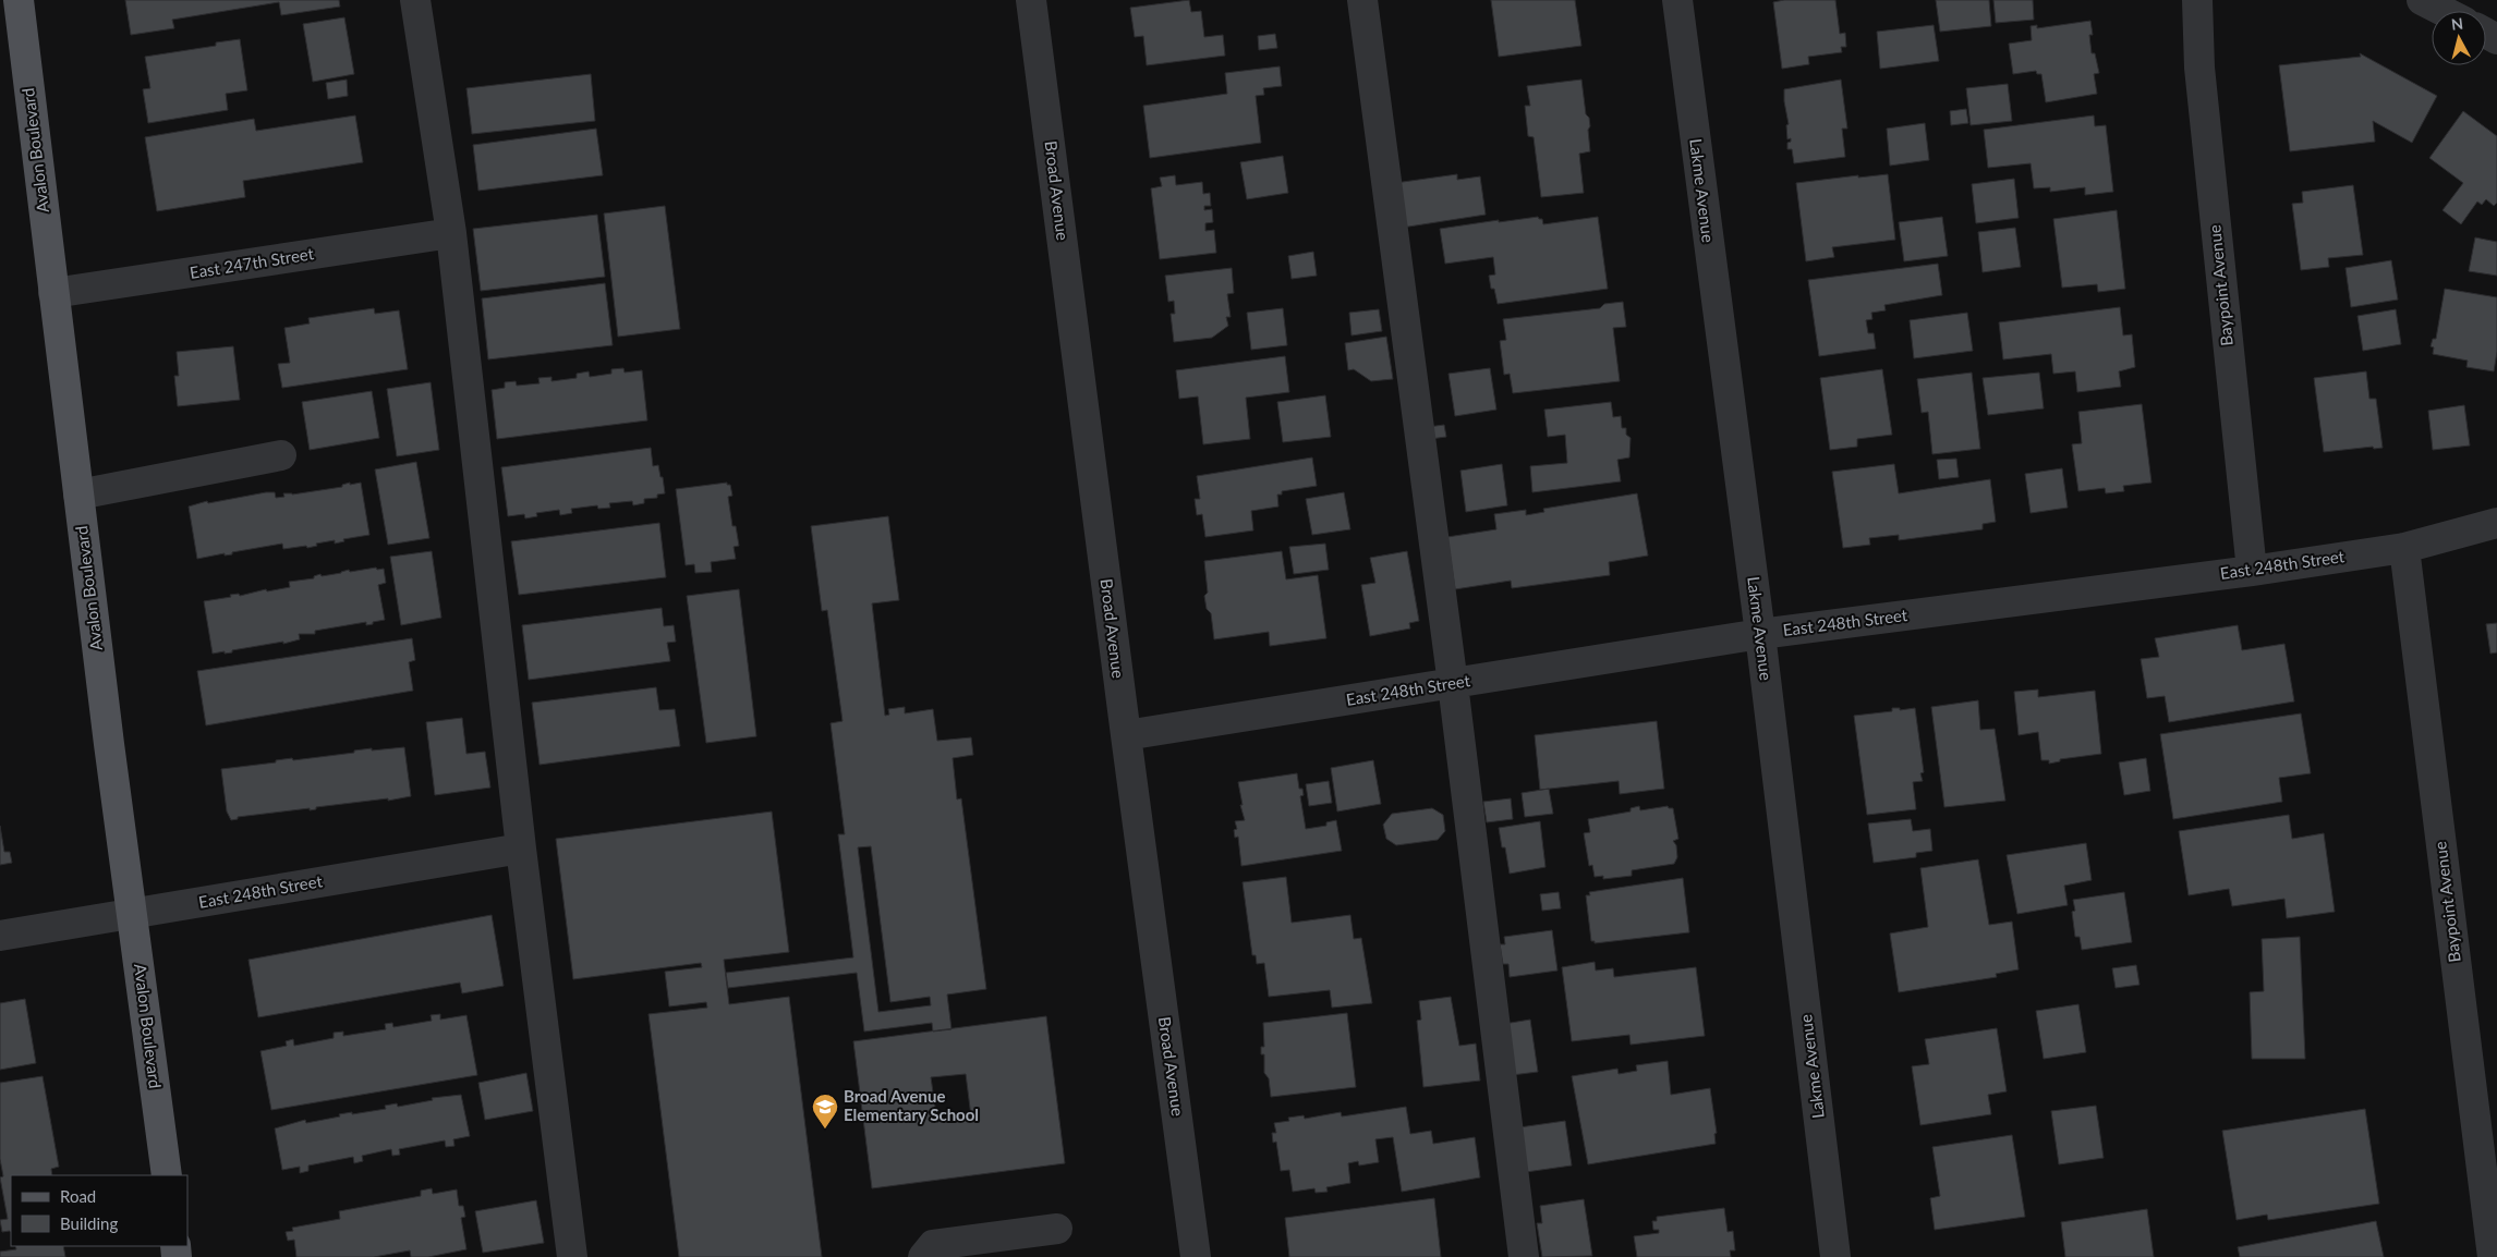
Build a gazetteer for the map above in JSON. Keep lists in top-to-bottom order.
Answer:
{
  "streets": {
    "main road": ["Avalon Boulevard"],
    "street": [
      "Broad Avenue",
      "Lakme Avenue",
      "East 247th Street",
      "Baypoint Avenue",
      "East 248th Street"
    ]
  },
  "crossings": [
    ["Avalon Boulevard", "East 247th Street"],
    ["Avalon Boulevard", "East 248th Street"],
    ["Broad Avenue", "East 248th Street"],
    ["Lakme Avenue", "East 248th Street"],
    ["Baypoint Avenue", "East 248th Street"]
  ],
  "places": {
    "school or university": ["Broad Avenue Elementary School"]
  },
  "legend": ["Road", "Building"],
  "north": "top"
}
